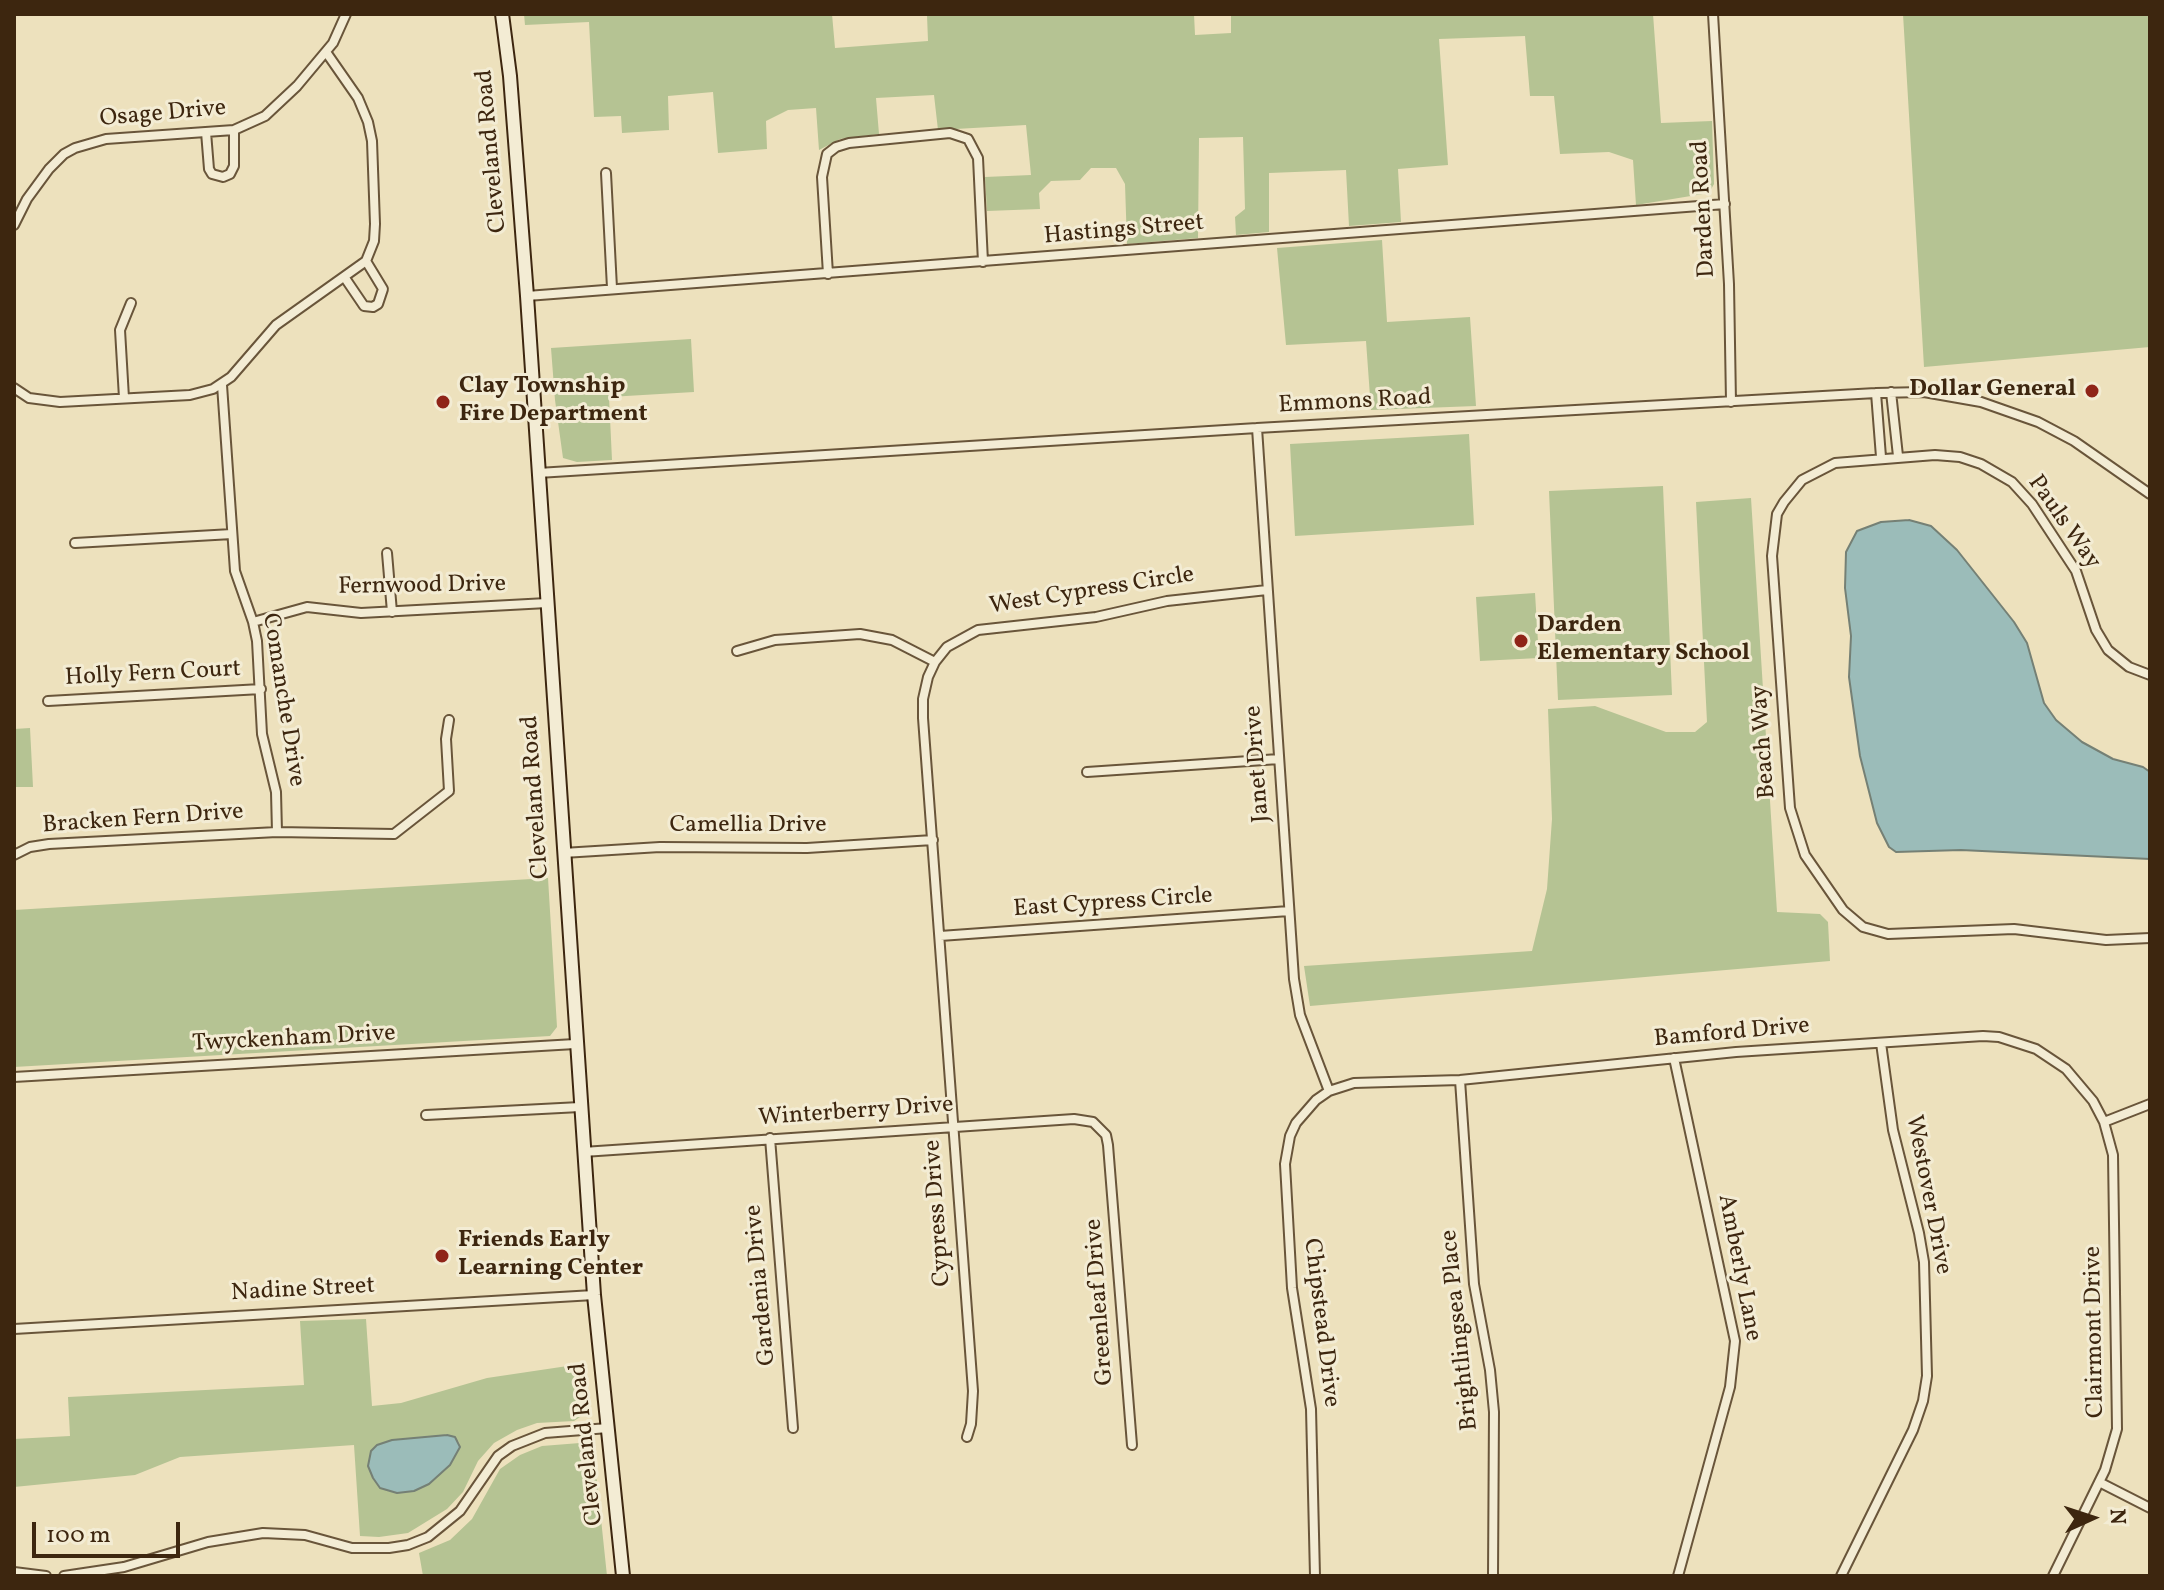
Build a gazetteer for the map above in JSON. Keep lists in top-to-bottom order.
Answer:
{
  "streets": {
    "main road": ["Cleveland Road"],
    "street": [
      "Osage Drive",
      "Darden Road",
      "Hastings Street",
      "Emmons Road",
      "Pauls Way",
      "Fernwood Drive",
      "West Cypress Circle",
      "Holly Fern Court",
      "Comanche Drive",
      "Beach Way",
      "Janet Drive",
      "Bracken Fern Drive",
      "Camellia Drive",
      "East Cypress Circle",
      "Bamford Drive",
      "Twyckenham Drive",
      "Winterberry Drive",
      "Westover Drive",
      "Cypress Drive",
      "Amberly Lane",
      "Gardenia Drive",
      "Nadine Street",
      "Greenleaf Drive",
      "Chipstead Drive",
      "Brightlingsea Place",
      "Clairmont Drive"
    ]
  },
  "crossings": [
    ["Cleveland Road", "Hastings Street"],
    ["Cleveland Road", "Emmons Road"],
    ["Cleveland Road", "Fernwood Drive"],
    ["Cleveland Road", "Camellia Drive"],
    ["Cleveland Road", "Twyckenham Drive"],
    ["Cleveland Road", "Winterberry Drive"],
    ["Cleveland Road", "Nadine Street"],
    ["Darden Road", "Hastings Street"],
    ["Darden Road", "Emmons Road"],
    ["Emmons Road", "Janet Drive"],
    ["Pauls Way", "Beach Way"],
    ["Fernwood Drive", "Comanche Drive"],
    ["West Cypress Circle", "Janet Drive"],
    ["West Cypress Circle", "Cypress Drive"],
    ["Holly Fern Court", "Comanche Drive"],
    ["Comanche Drive", "Bracken Fern Drive"],
    ["Janet Drive", "East Cypress Circle"],
    ["Janet Drive", "Bamford Drive"],
    ["Janet Drive", "Chipstead Drive"],
    ["Camellia Drive", "Cypress Drive"],
    ["East Cypress Circle", "Cypress Drive"],
    ["Bamford Drive", "Westover Drive"],
    ["Bamford Drive", "Amberly Lane"],
    ["Bamford Drive", "Chipstead Drive"],
    ["Bamford Drive", "Brightlingsea Place"],
    ["Bamford Drive", "Clairmont Drive"],
    ["Winterberry Drive", "Cypress Drive"],
    ["Winterberry Drive", "Gardenia Drive"],
    ["Winterberry Drive", "Greenleaf Drive"]
  ],
  "places": [
    "Dollar General",
    "Clay Township Fire Department",
    "Darden Elementary School",
    "Friends Early Learning Center"
  ],
  "scale_bar": "100 m",
  "north": "right"
}
